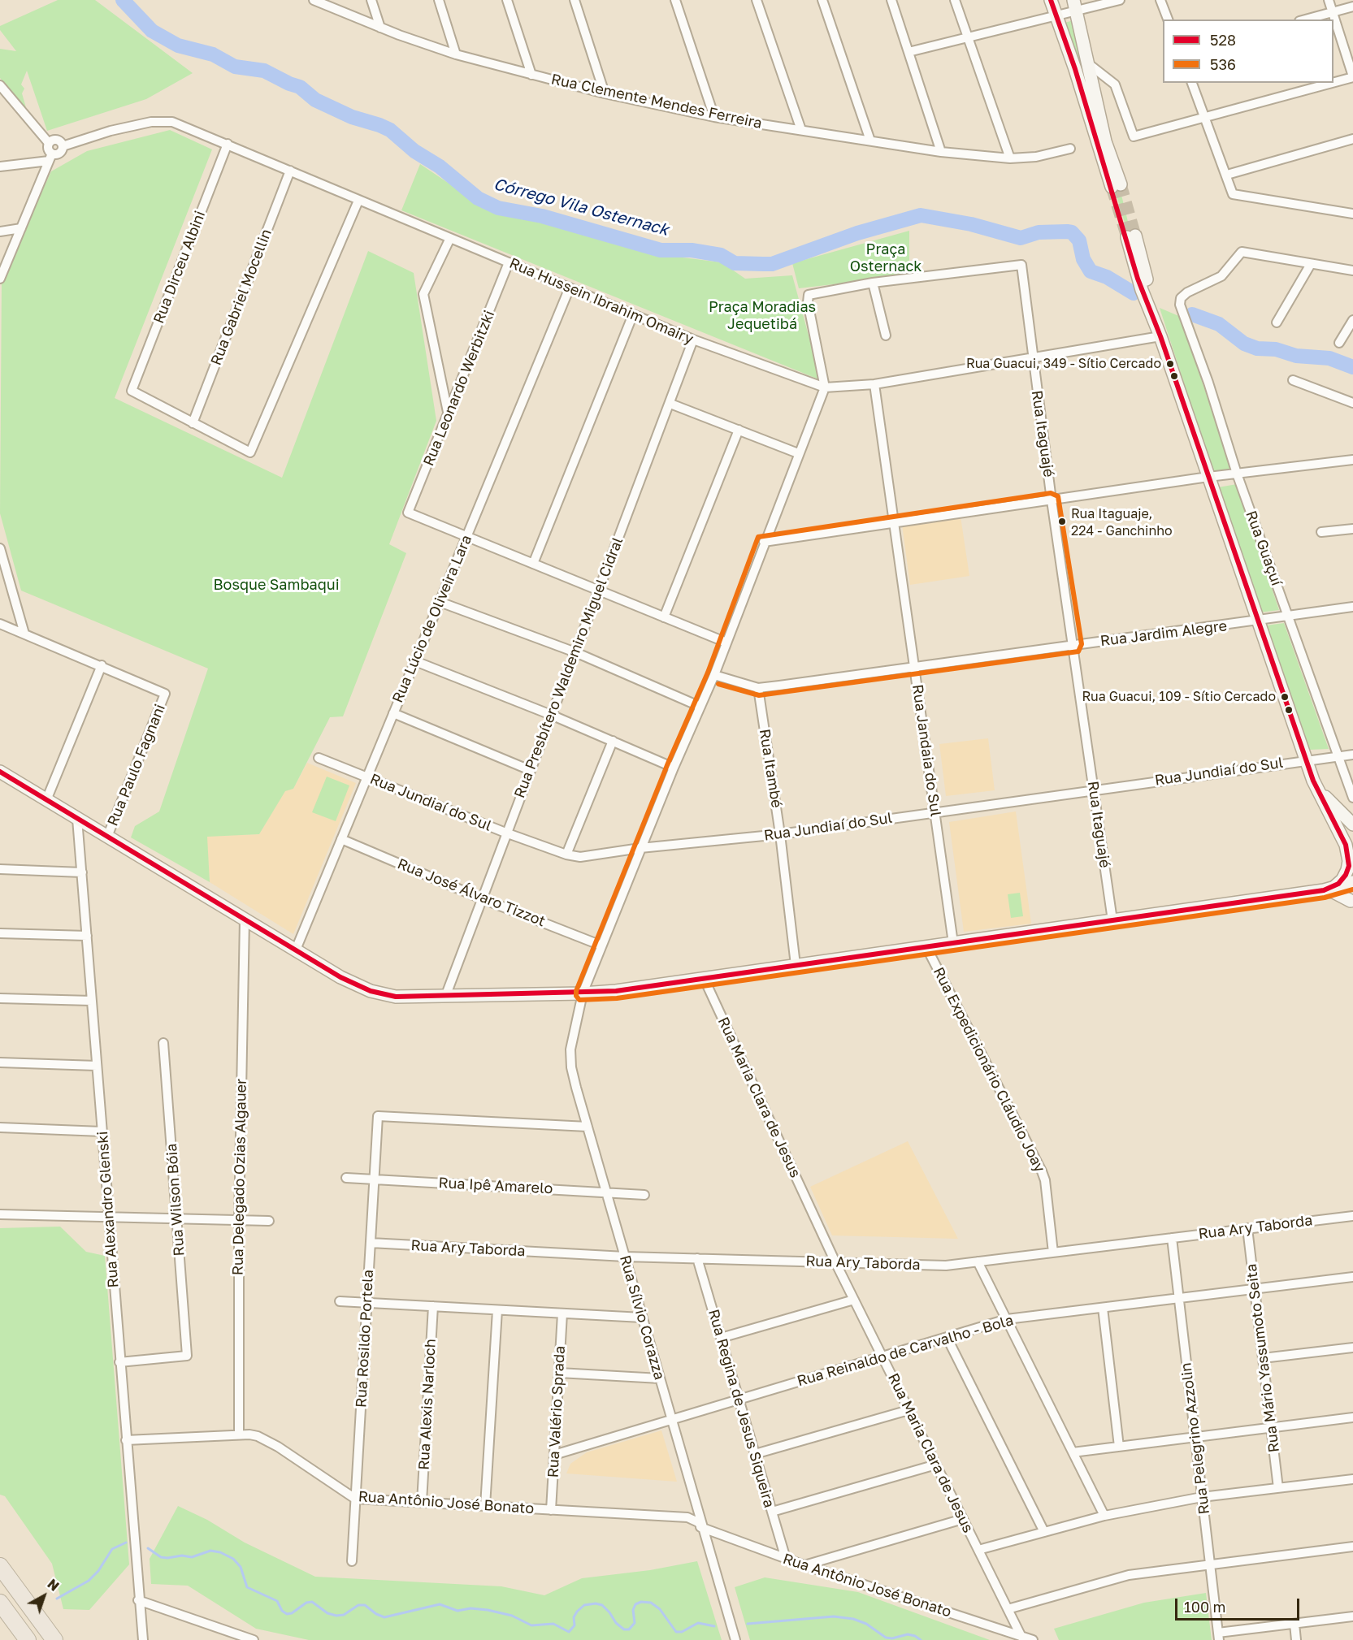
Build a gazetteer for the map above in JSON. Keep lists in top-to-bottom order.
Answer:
{
  "streets": {
    "main road": ["Rua Guaçuí"],
    "street": [
      "Rua Clemente Mendes Ferreira",
      "Rua Dirceu Albini",
      "Rua Gabriel Mocellin",
      "Rua Hussein Ibrahim Omairy",
      "Rua Leonardo Werbitzki",
      "Rua Itaguajé",
      "Rua Lúcio de Oliveira Lara",
      "Rua Jardim Alegre",
      "Rua Presbítero Waldemiro Miguel Cidral",
      "Rua Jandaia do Sul",
      "Rua Paulo Fagnani",
      "Rua Itambé",
      "Rua Jundiaí do Sul",
      "Rua José Álvaro Tizzot",
      "Rua Expedicionário Cláudio Joay",
      "Rua Maria Clara de Jesus",
      "Rua Delegado Ozias Algauer",
      "Rua Ipê Amarelo",
      "Rua Wilson Bóia",
      "Rua Alexandro Glenski",
      "Rua Ary Taborda",
      "Rua Sílvio Corazza",
      "Rua Rosildo Portela",
      "Rua Reinaldo de Carvalho - Bola",
      "Rua Mário Yassumoto Seita",
      "Rua Alexis Narloch",
      "Rua Regina de Jesus Siqueira",
      "Rua Valério Sprada",
      "Rua Pelegrino Azzolin",
      "Rua Antônio José Bonato"
    ]
  },
  "crossings": [
    ["Rua Dirceu Albini", "Rua Gabriel Mocellin"],
    ["Rua Dirceu Albini", "Rua Hussein Ibrahim Omairy"],
    ["Rua Gabriel Mocellin", "Rua Hussein Ibrahim Omairy"],
    ["Rua Hussein Ibrahim Omairy", "Rua Leonardo Werbitzki"],
    ["Rua Hussein Ibrahim Omairy", "Rua Itaguajé"],
    ["Rua Hussein Ibrahim Omairy", "Rua Guaçuí"],
    ["Rua Hussein Ibrahim Omairy", "Rua Lúcio de Oliveira Lara"],
    ["Rua Hussein Ibrahim Omairy", "Rua Presbítero Waldemiro Miguel Cidral"],
    ["Rua Hussein Ibrahim Omairy", "Rua Jandaia do Sul"],
    ["Rua Hussein Ibrahim Omairy", "Rua Sílvio Corazza"],
    ["Rua Leonardo Werbitzki", "Rua Lúcio de Oliveira Lara"],
    ["Rua Itaguajé", "Rua Jardim Alegre"],
    ["Rua Itaguajé", "Rua Jundiaí do Sul"],
    ["Rua Guaçuí", "Rua Jardim Alegre"],
    ["Rua Guaçuí", "Rua Jundiaí do Sul"],
    ["Rua Lúcio de Oliveira Lara", "Rua Jundiaí do Sul"],
    ["Rua Lúcio de Oliveira Lara", "Rua José Álvaro Tizzot"],
    ["Rua Jardim Alegre", "Rua Jandaia do Sul"],
    ["Rua Jardim Alegre", "Rua Itambé"],
    ["Rua Jardim Alegre", "Rua Sílvio Corazza"],
    ["Rua Presbítero Waldemiro Miguel Cidral", "Rua Jundiaí do Sul"],
    ["Rua Presbítero Waldemiro Miguel Cidral", "Rua José Álvaro Tizzot"],
    ["Rua Jandaia do Sul", "Rua Jundiaí do Sul"],
    ["Rua Itambé", "Rua Jundiaí do Sul"],
    ["Rua Jundiaí do Sul", "Rua Sílvio Corazza"],
    ["Rua José Álvaro Tizzot", "Rua Sílvio Corazza"],
    ["Rua Expedicionário Cláudio Joay", "Rua Ary Taborda"],
    ["Rua Maria Clara de Jesus", "Rua Ary Taborda"],
    ["Rua Maria Clara de Jesus", "Rua Reinaldo de Carvalho - Bola"],
    ["Rua Maria Clara de Jesus", "Rua Antônio José Bonato"],
    ["Rua Delegado Ozias Algauer", "Rua Antônio José Bonato"],
    ["Rua Ipê Amarelo", "Rua Sílvio Corazza"],
    ["Rua Ipê Amarelo", "Rua Rosildo Portela"],
    ["Rua Wilson Bóia", "Rua Alexandro Glenski"],
    ["Rua Alexandro Glenski", "Rua Antônio José Bonato"],
    ["Rua Ary Taborda", "Rua Sílvio Corazza"],
    ["Rua Ary Taborda", "Rua Rosildo Portela"],
    ["Rua Ary Taborda", "Rua Mário Yassumoto Seita"],
    ["Rua Ary Taborda", "Rua Regina de Jesus Siqueira"],
    ["Rua Ary Taborda", "Rua Pelegrino Azzolin"],
    ["Rua Sílvio Corazza", "Rua Rosildo Portela"],
    ["Rua Sílvio Corazza", "Rua Reinaldo de Carvalho - Bola"],
    ["Rua Sílvio Corazza", "Rua Antônio José Bonato"],
    ["Rua Rosildo Portela", "Rua Antônio José Bonato"],
    ["Rua Reinaldo de Carvalho - Bola", "Rua Mário Yassumoto Seita"],
    ["Rua Reinaldo de Carvalho - Bola", "Rua Regina de Jesus Siqueira"],
    ["Rua Reinaldo de Carvalho - Bola", "Rua Valério Sprada"],
    ["Rua Reinaldo de Carvalho - Bola", "Rua Pelegrino Azzolin"],
    ["Rua Alexis Narloch", "Rua Antônio José Bonato"],
    ["Rua Regina de Jesus Siqueira", "Rua Antônio José Bonato"],
    ["Rua Valério Sprada", "Rua Antônio José Bonato"]
  ],
  "water": ["Córrego Vila Osternack"],
  "parks": ["Praça Osternack", "Praça Moradias Jequetibá", "Bosque Sambaqui"],
  "places": ["Rua Guacui, 349 - Sítio Cercado", "Rua Itaguaje, 224 - Ganchinho", "Rua Guacui, 109 - Sítio Cercado"],
  "lines": ["transit line 528", "transit line 536"],
  "legend": ["528", "536"],
  "scale_bar": "100 m",
  "north": "top right"
}
